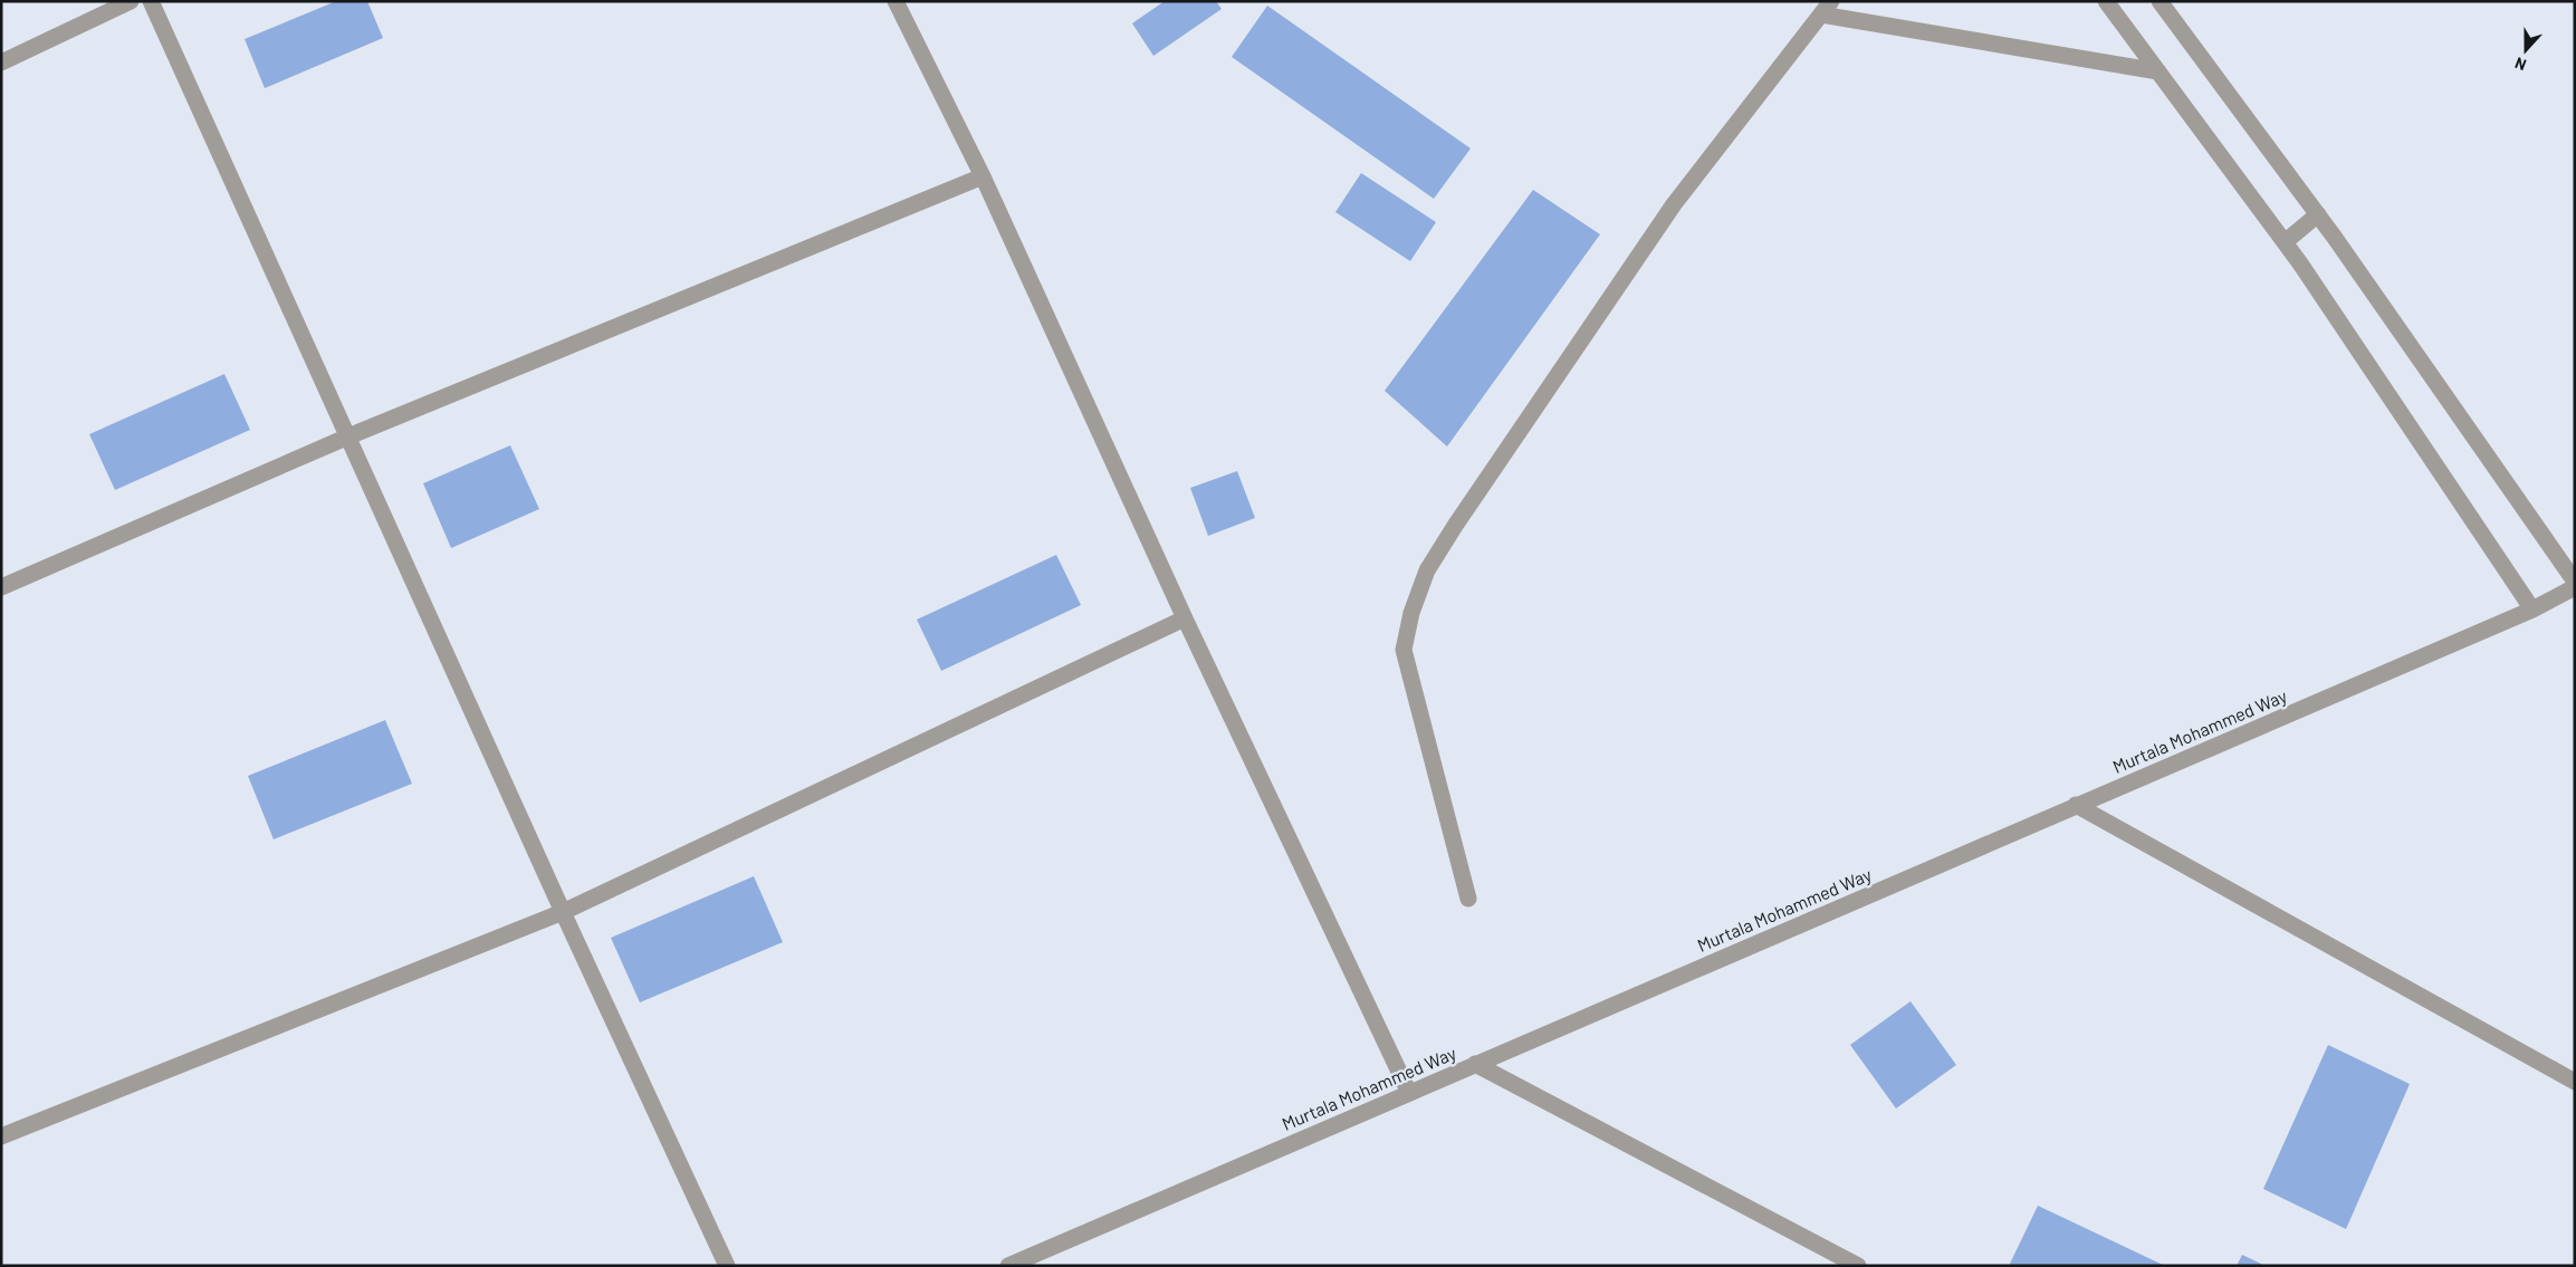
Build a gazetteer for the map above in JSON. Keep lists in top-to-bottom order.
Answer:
{
  "streets": {
    "street": ["Murtala Mohammed Way"]
  },
  "north": "bottom"
}
